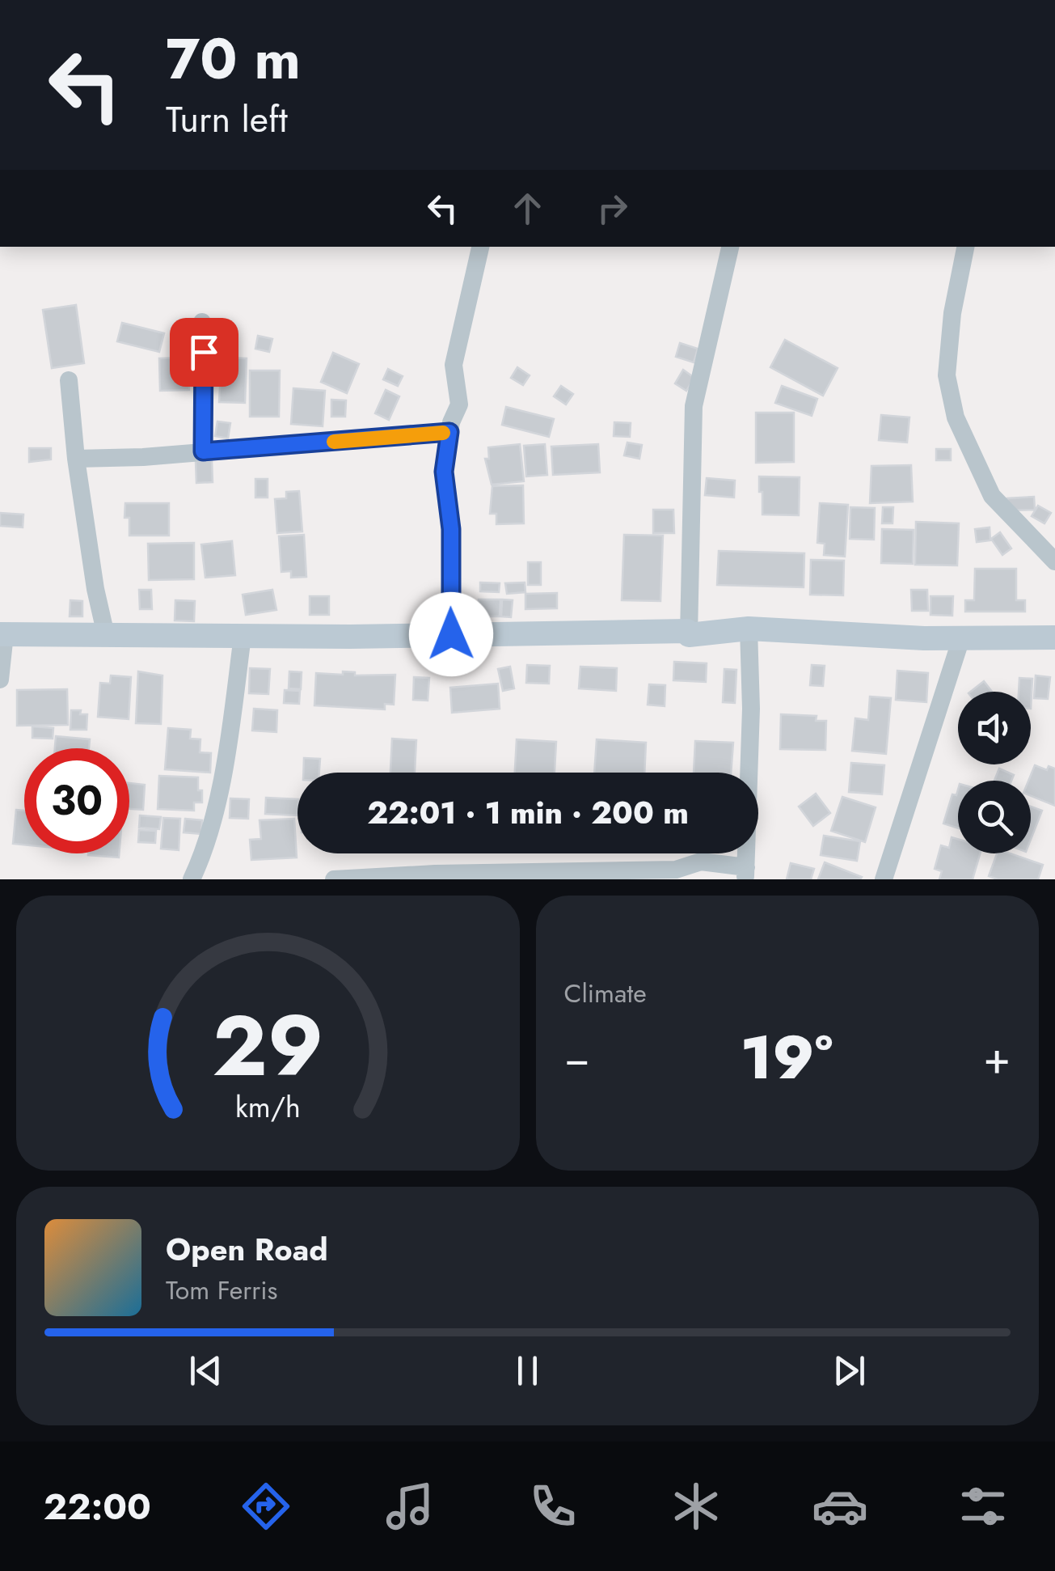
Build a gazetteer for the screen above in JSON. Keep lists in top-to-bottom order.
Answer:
{
  "page": {
    "turn": ["70 m", "Turn left"],
    "limit": "30",
    "trip": "22:01 · 1 min · 200 m",
    "tile": "Climate",
    "heat": ["−", "19°", "+"],
    "song": ["Open Road", "Tom Ferris"],
    "tabs": "22:00",
    "gauge": ["29", "km/h"]
  }
}
